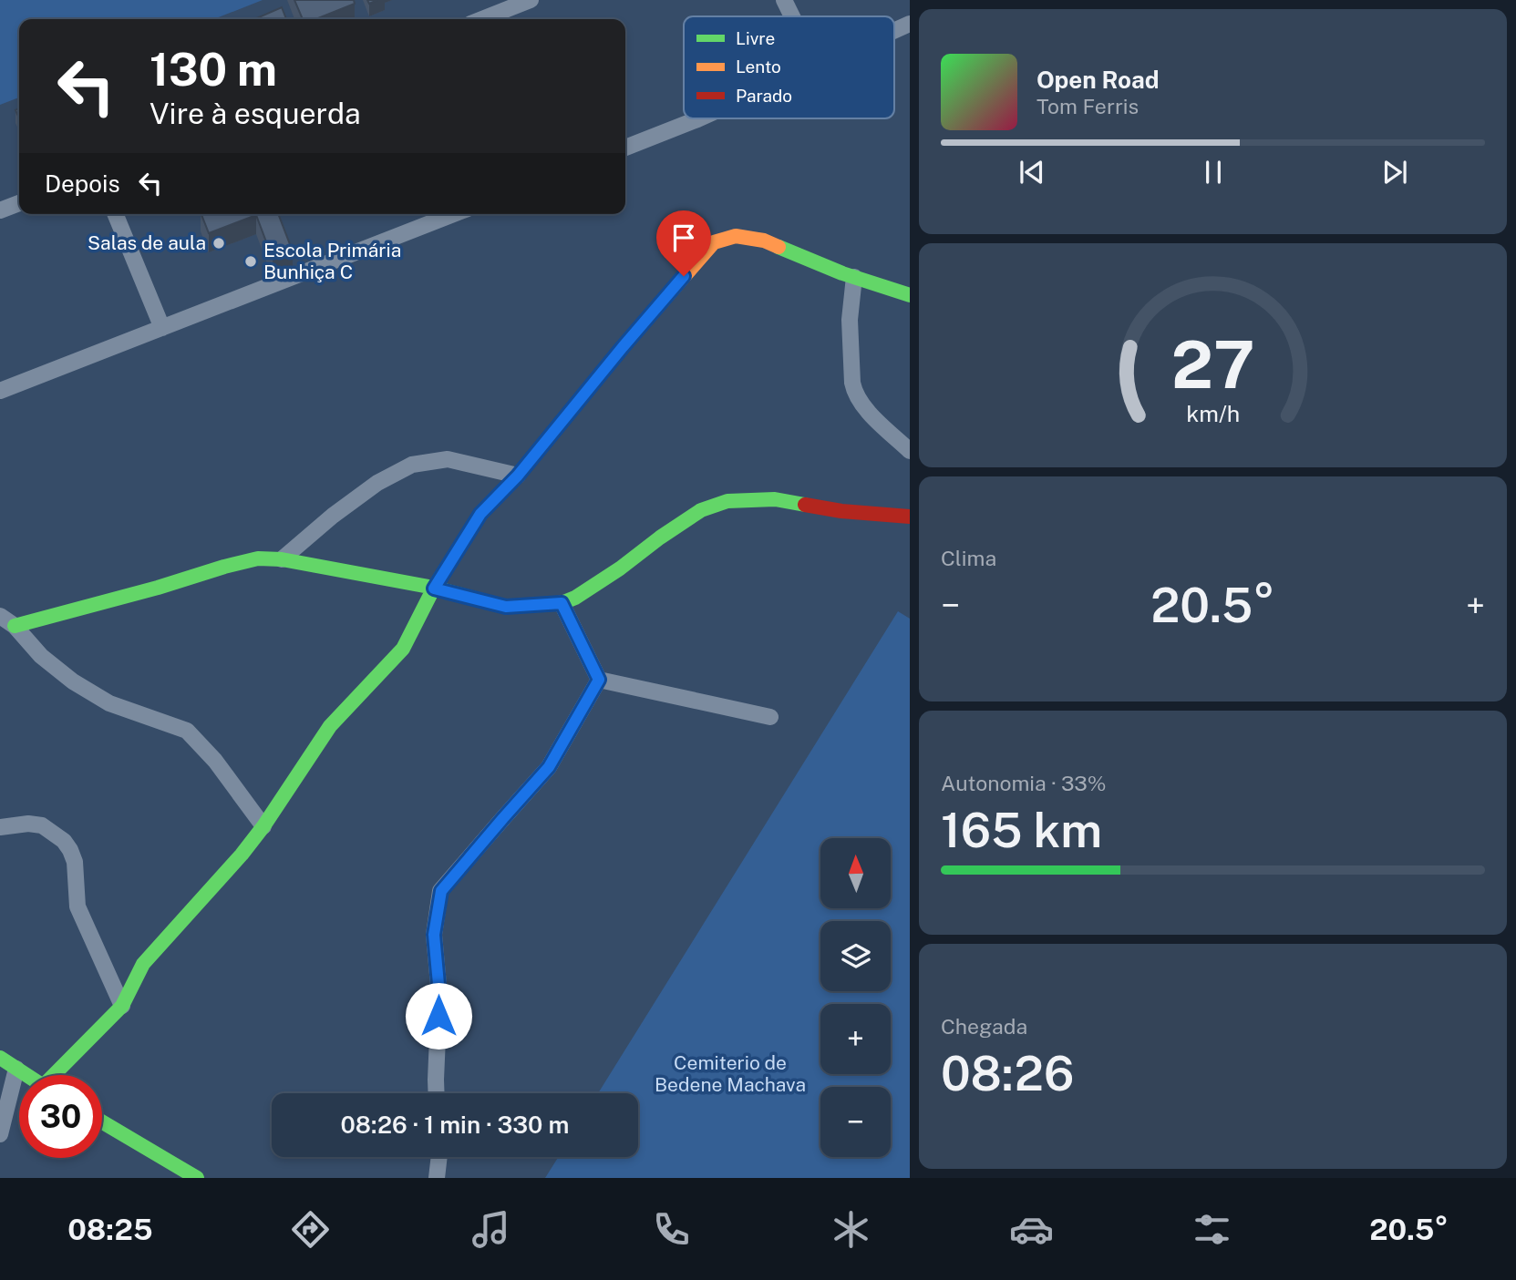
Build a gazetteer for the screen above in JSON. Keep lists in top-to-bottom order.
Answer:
{
  "parks": ["Cemiterio de Bedene Machava"],
  "places": ["Salas de aula", "Escola Primária Bunhiça C"],
  "legend": ["Livre", "Lento", "Parado"],
  "north": "top",
  "page": {
    "turn": ["130 m", "Vire à esquerda"],
    "song": ["Open Road", "Tom Ferris"],
    "then": "Depois",
    "tile": [
      "Clima",
      ["Autonomia · 33%", "165 km"],
      ["Chegada", "08:26"]
    ],
    "heat": ["−", "20.5°", "+"],
    "map_buttons": ["+", "−"],
    "limit": "30",
    "trip": "08:26 · 1 min · 330 m",
    "tabs": ["08:25", "20.5°"],
    "gauge": ["27", "km/h"]
  }
}
